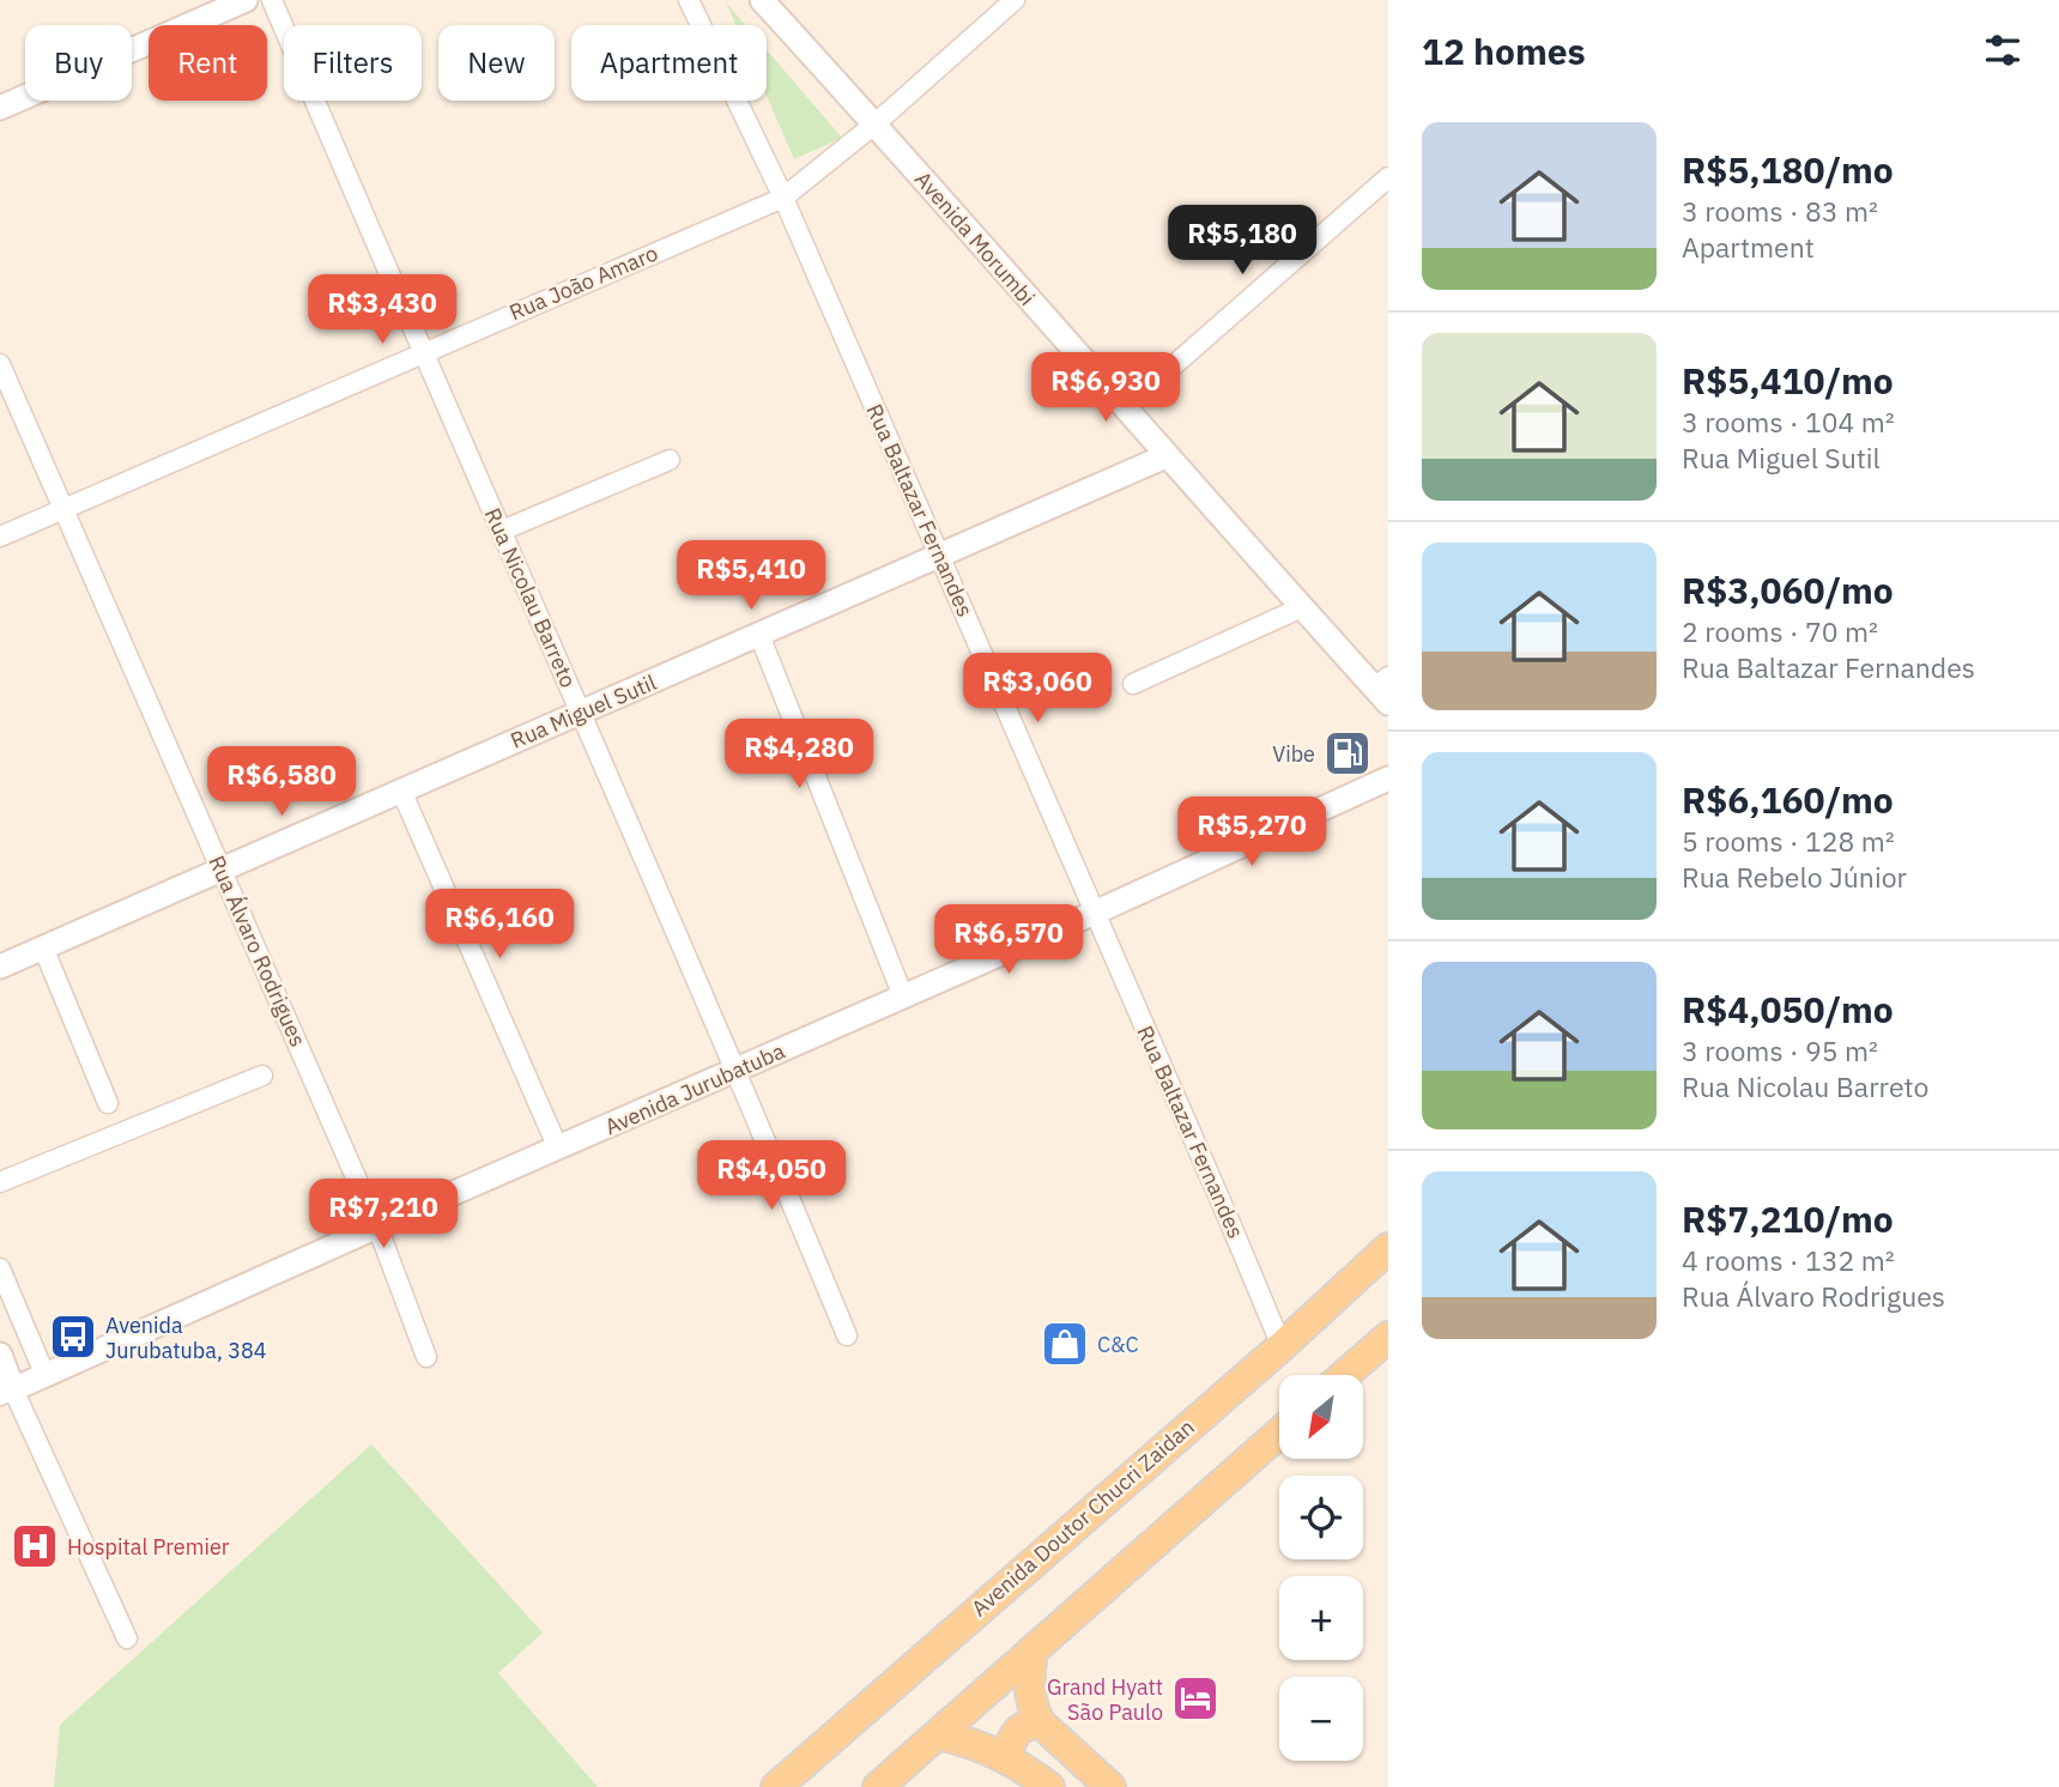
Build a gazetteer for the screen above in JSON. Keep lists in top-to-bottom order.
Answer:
{
  "streets": {
    "main road": ["Avenida Doutor Chucri Zaidan"],
    "street": [
      "Avenida Morumbi",
      "Rua João Amaro",
      "Rua Baltazar Fernandes",
      "Rua Nicolau Barreto",
      "Rua Miguel Sutil",
      "Rua Álvaro Rodrigues",
      "Avenida Jurubatuba"
    ]
  },
  "crossings": [
    ["Avenida Morumbi", "Rua João Amaro"],
    ["Avenida Morumbi", "Rua Miguel Sutil"],
    ["Rua João Amaro", "Rua Baltazar Fernandes"],
    ["Rua João Amaro", "Rua Nicolau Barreto"],
    ["Rua João Amaro", "Rua Álvaro Rodrigues"],
    ["Rua Baltazar Fernandes", "Rua Miguel Sutil"],
    ["Rua Baltazar Fernandes", "Avenida Jurubatuba"],
    ["Rua Baltazar Fernandes", "Avenida Doutor Chucri Zaidan"],
    ["Rua Nicolau Barreto", "Rua Miguel Sutil"],
    ["Rua Nicolau Barreto", "Avenida Jurubatuba"],
    ["Rua Miguel Sutil", "Rua Álvaro Rodrigues"],
    ["Rua Álvaro Rodrigues", "Avenida Jurubatuba"]
  ],
  "places": {
    "fuel station": ["Vibe"],
    "bus stop": ["Avenida Jurubatuba, 384"],
    "shop": ["C&C"],
    "hospital": ["Hospital Premier"],
    "hotel": ["Grand Hyatt São Paulo"]
  },
  "north": "bottom left",
  "page": {
    "heading": "12 homes",
    "chip": [
      "Buy",
      "Rent",
      "Filters",
      "New",
      "Apartment"
    ],
    "list": [
      {
        "name": "R$5,180/mo",
        "note": "3 rooms · 83 m² · Apartment"
      },
      {
        "name": "R$5,410/mo",
        "note": "3 rooms · 104 m² · Rua Miguel Sutil"
      },
      {
        "name": "R$3,060/mo",
        "note": "2 rooms · 70 m² · Rua Baltazar Fernandes"
      },
      {
        "name": "R$6,160/mo",
        "note": "5 rooms · 128 m² · Rua Rebelo Júnior"
      },
      {
        "name": "R$4,050/mo",
        "note": "3 rooms · 95 m² · Rua Nicolau Barreto"
      },
      {
        "name": "R$7,210/mo",
        "note": "4 rooms · 132 m² · Rua Álvaro Rodrigues"
      }
    ],
    "price": [
      "R$5,180",
      "R$3,430",
      "R$6,930",
      "R$5,410",
      "R$3,060",
      "R$4,280",
      "R$6,580",
      "R$5,270",
      "R$6,160",
      "R$6,570",
      "R$4,050",
      "R$7,210"
    ],
    "map_buttons": ["+", "−"]
  }
}
